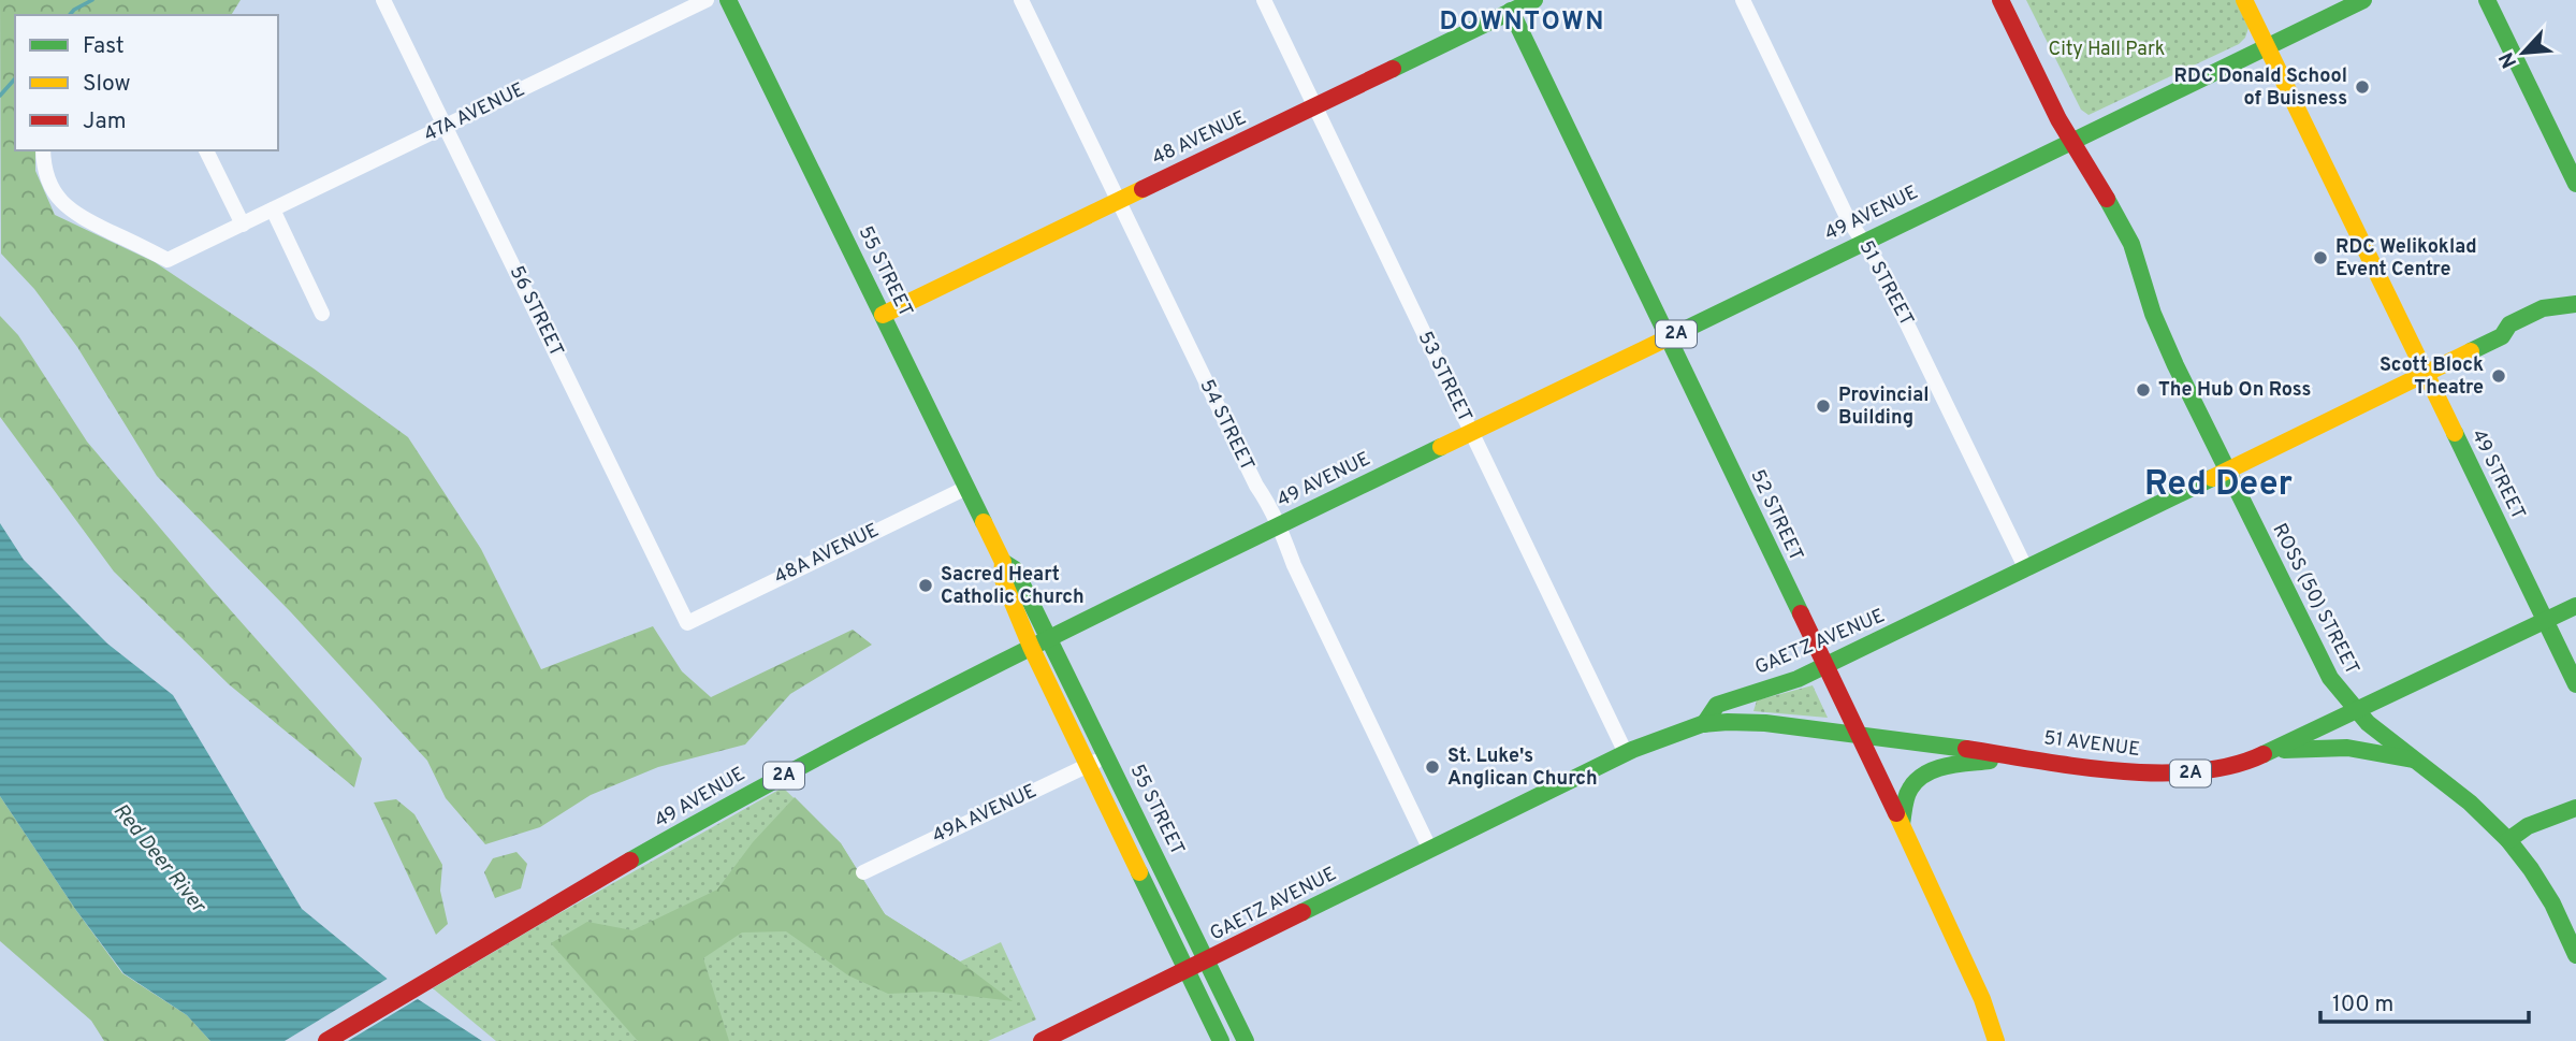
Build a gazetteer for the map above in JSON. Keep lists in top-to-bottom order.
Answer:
{
  "streets": {
    "main road": [
      "48 AVENUE",
      "49 AVENUE",
      "55 STREET",
      "2A",
      "49 STREET",
      "52 STREET",
      "ROSS (50) STREET",
      "GAETZ AVENUE",
      "51 AVENUE"
    ],
    "street": [
      "47A AVENUE",
      "51 STREET",
      "56 STREET",
      "53 STREET",
      "54 STREET",
      "48A AVENUE",
      "49A AVENUE"
    ]
  },
  "crossings": [
    ["47A AVENUE", "56 STREET"],
    ["48 AVENUE", "55 STREET"],
    ["48 AVENUE", "53 STREET"],
    ["48 AVENUE", "54 STREET"],
    ["48 AVENUE", "52 STREET"],
    ["49 AVENUE", "55 STREET"],
    ["49 AVENUE", "51 STREET"],
    ["49 AVENUE", "53 STREET"],
    ["49 AVENUE", "54 STREET"],
    ["49 AVENUE", "49 STREET"],
    ["49 AVENUE", "52 STREET"],
    ["49 AVENUE", "ROSS (50) STREET"],
    ["55 STREET", "48A AVENUE"],
    ["55 STREET", "GAETZ AVENUE"],
    ["55 STREET", "49A AVENUE"],
    ["51 STREET", "GAETZ AVENUE"],
    ["56 STREET", "48A AVENUE"],
    ["53 STREET", "GAETZ AVENUE"],
    ["54 STREET", "GAETZ AVENUE"],
    ["49 STREET", "GAETZ AVENUE"],
    ["49 STREET", "51 AVENUE"],
    ["52 STREET", "GAETZ AVENUE"],
    ["52 STREET", "51 AVENUE"],
    ["ROSS (50) STREET", "GAETZ AVENUE"],
    ["ROSS (50) STREET", "51 AVENUE"],
    ["GAETZ AVENUE", "51 AVENUE"]
  ],
  "districts": ["DOWNTOWN", "Red Deer"],
  "water": ["Red Deer River"],
  "parks": ["City Hall Park"],
  "places": [
    "RDC Donald School of Buisness",
    "RDC Welikoklad Event Centre",
    "Scott Block Theatre",
    "The Hub On Ross",
    "Provincial Building",
    "Sacred Heart Catholic Church",
    "St. Luke's Anglican Church"
  ],
  "legend": ["Fast", "Slow", "Jam"],
  "scale_bar": "100 m",
  "north": "bottom left"
}
